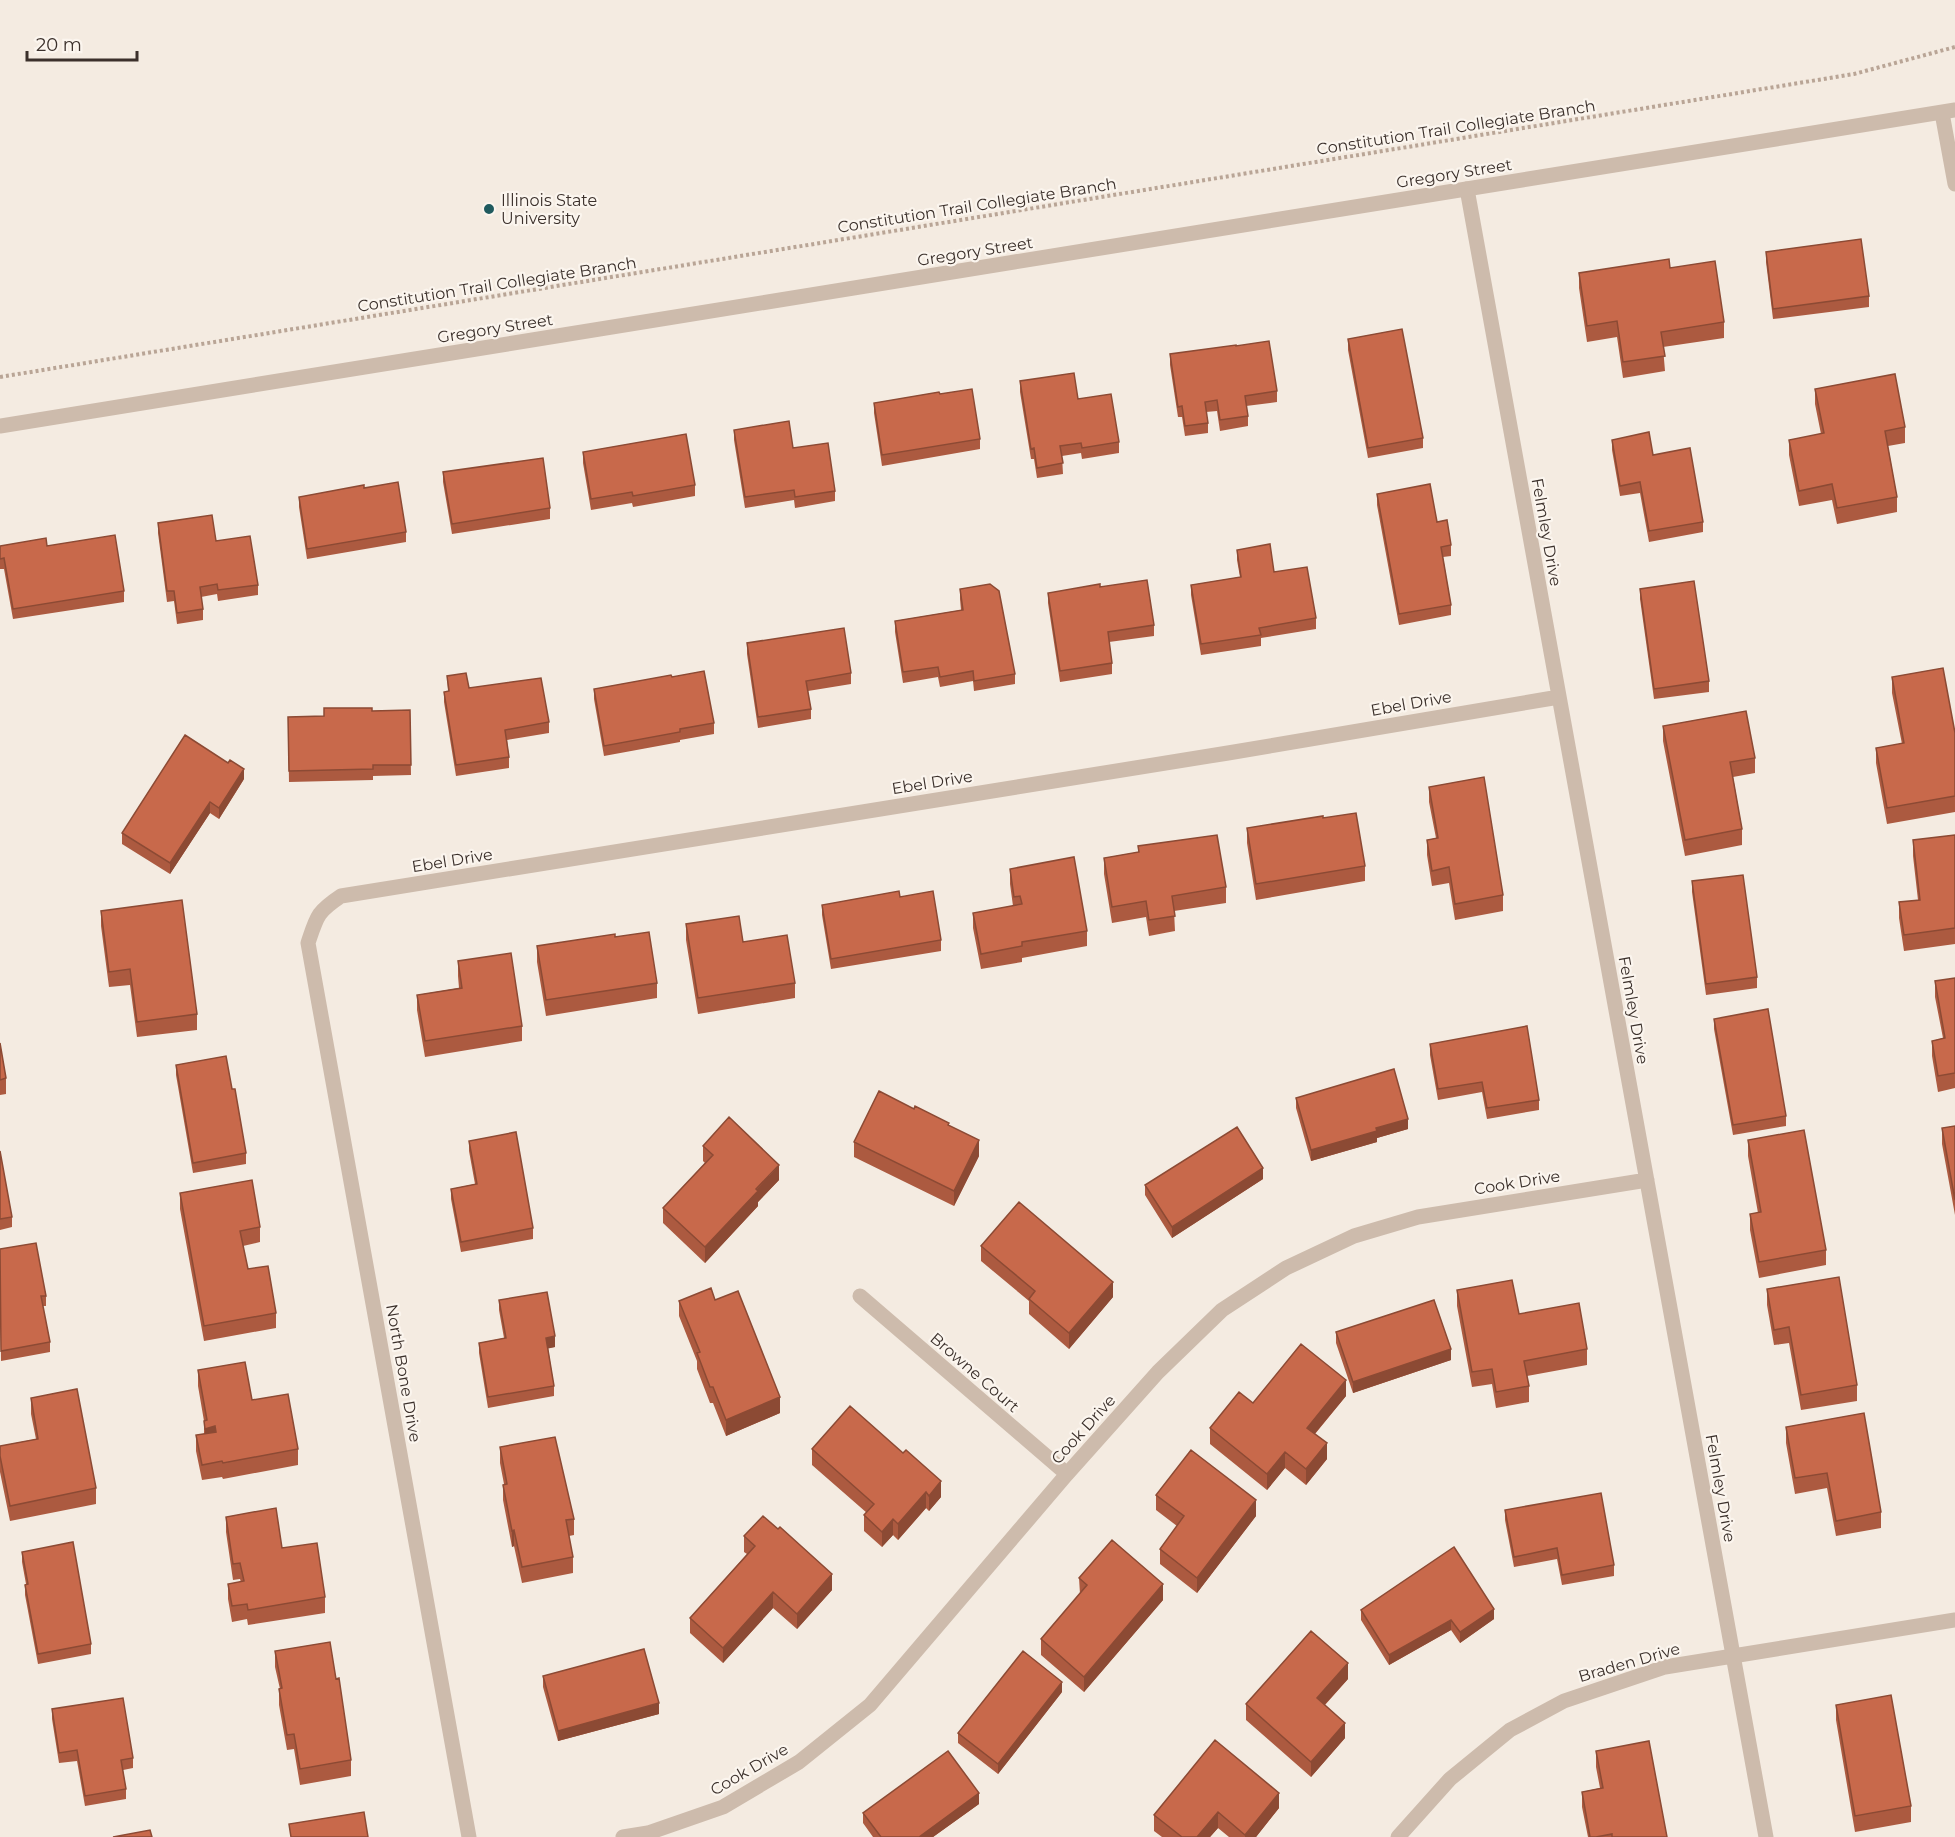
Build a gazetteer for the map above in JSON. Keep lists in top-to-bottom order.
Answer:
{
  "streets": {
    "street": [
      "Gregory Street",
      "Felmley Drive",
      "Ebel Drive",
      "Cook Drive",
      "Browne Court",
      "North Bone Drive",
      "Braden Drive"
    ],
    "path": ["Constitution Trail Collegiate Branch"]
  },
  "crossings": [
    ["Gregory Street", "Felmley Drive"],
    ["Felmley Drive", "Ebel Drive"],
    ["Felmley Drive", "Cook Drive"],
    ["Felmley Drive", "Braden Drive"],
    ["Ebel Drive", "North Bone Drive"],
    ["Cook Drive", "Browne Court"]
  ],
  "places": ["Illinois State University"],
  "scale_bar": "20 m"
}
